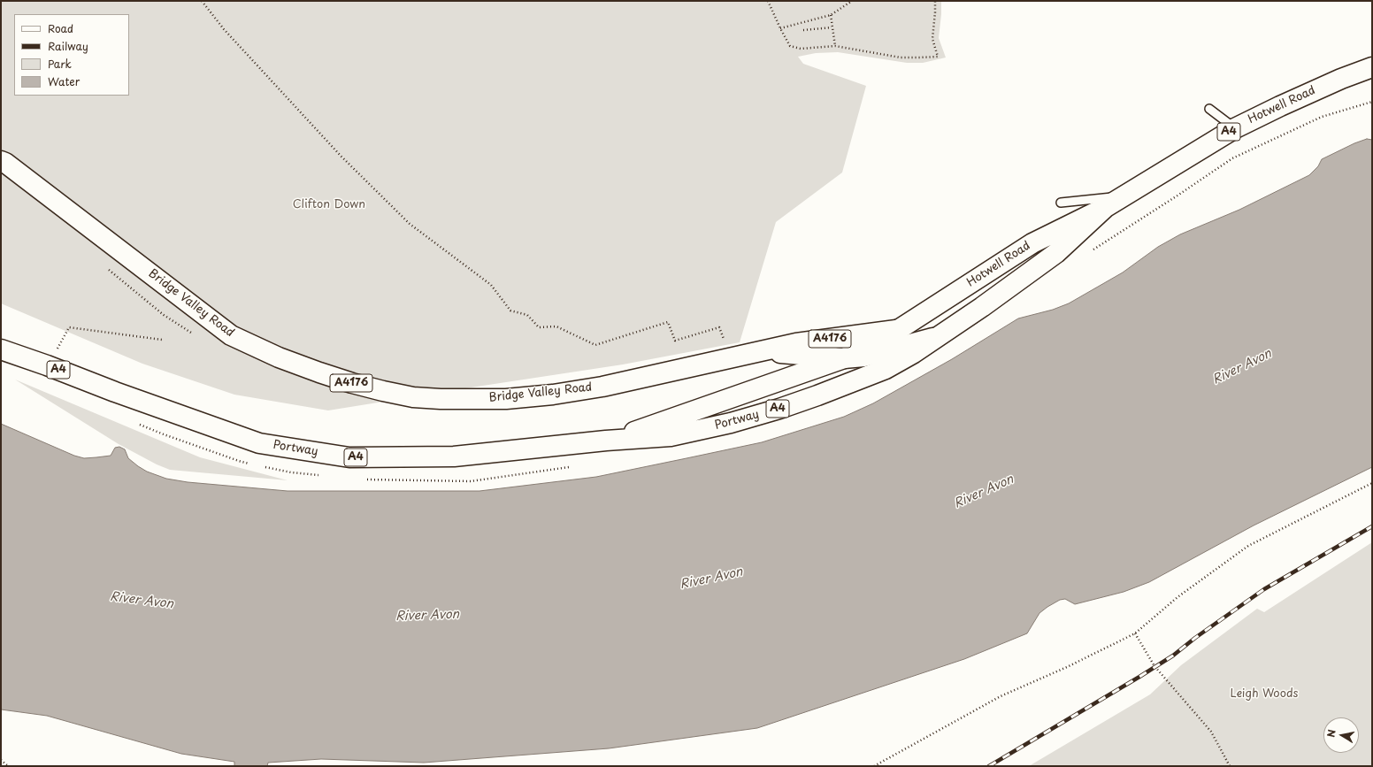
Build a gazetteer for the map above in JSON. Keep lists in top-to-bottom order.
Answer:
{
  "streets": {
    "main road": [
      "Hotwell Road",
      "A4",
      "Bridge Valley Road",
      "A4176",
      "Portway"
    ]
  },
  "crossings": [
    ["Hotwell Road", "Bridge Valley Road"],
    ["Hotwell Road", "Portway"],
    ["Bridge Valley Road", "Portway"]
  ],
  "water": ["River Avon"],
  "parks": ["Clifton Down", "Leigh Woods"],
  "legend": [
    "Road",
    "Railway",
    "Park",
    "Water"
  ],
  "north": "left"
}
